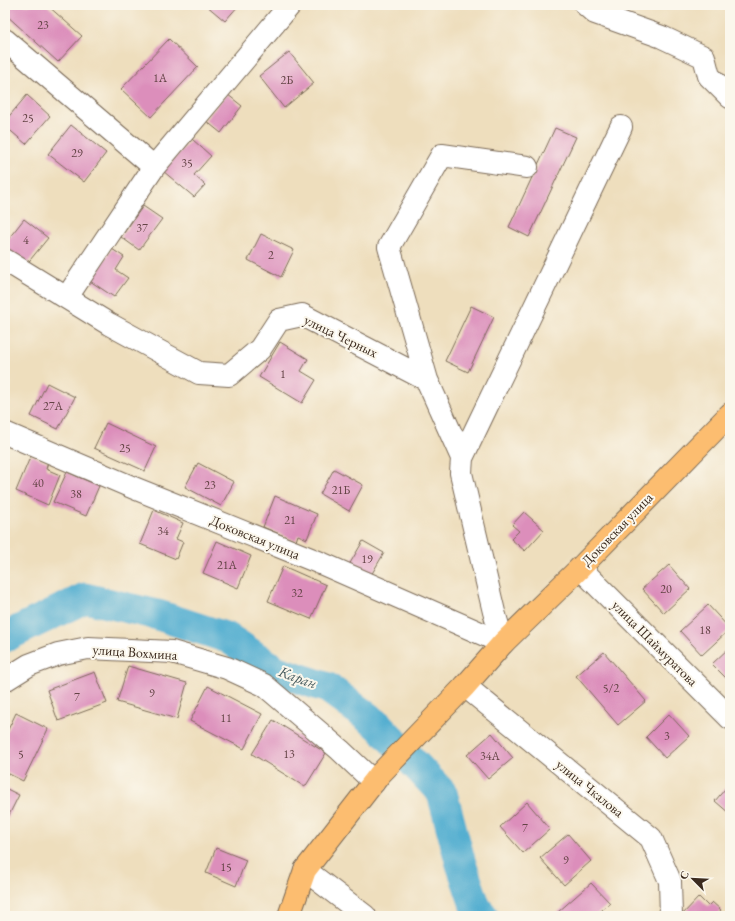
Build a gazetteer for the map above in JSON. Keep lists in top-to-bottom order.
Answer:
{
  "streets": {
    "main road": ["Доковская улица"],
    "street": [
      "улица Черных",
      "улица Шаймуратова",
      "улица Вохмина",
      "улица Чкалова"
    ]
  },
  "crossings": [
    ["Доковская улица", "улица Шаймуратова"],
    ["Доковская улица", "улица Вохмина"],
    ["Доковская улица", "улица Чкалова"]
  ],
  "water": ["Каран"],
  "house_numbers": [
    "23",
    "1А",
    "2Б",
    "25",
    "29",
    "35",
    "37",
    "4",
    "2",
    "1",
    "27А",
    "25",
    "40",
    "23",
    "21Б",
    "38",
    "21",
    "34",
    "19",
    "21А",
    "20",
    "32",
    "18",
    "5/2",
    "9",
    "7",
    "11",
    "3",
    "5",
    "13",
    "34А",
    "7",
    "9",
    "15"
  ],
  "north": "top left"
}
